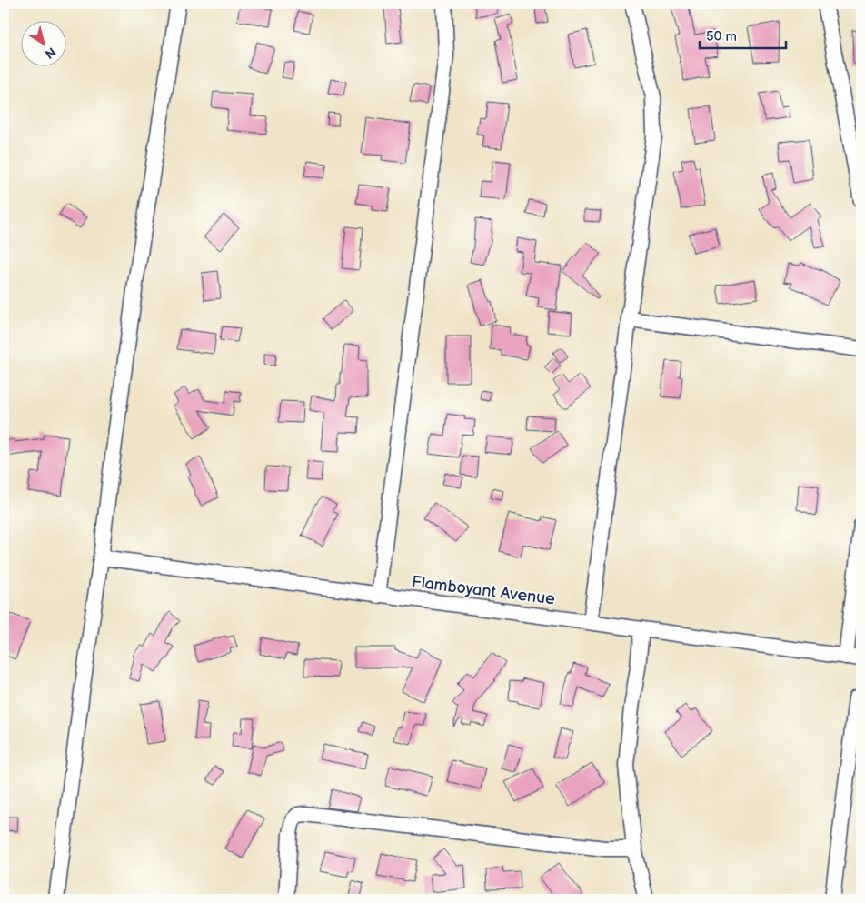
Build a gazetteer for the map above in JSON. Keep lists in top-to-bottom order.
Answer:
{
  "streets": {
    "street": ["Flamboyant Avenue"]
  },
  "scale_bar": "50 m",
  "north": "bottom right"
}
